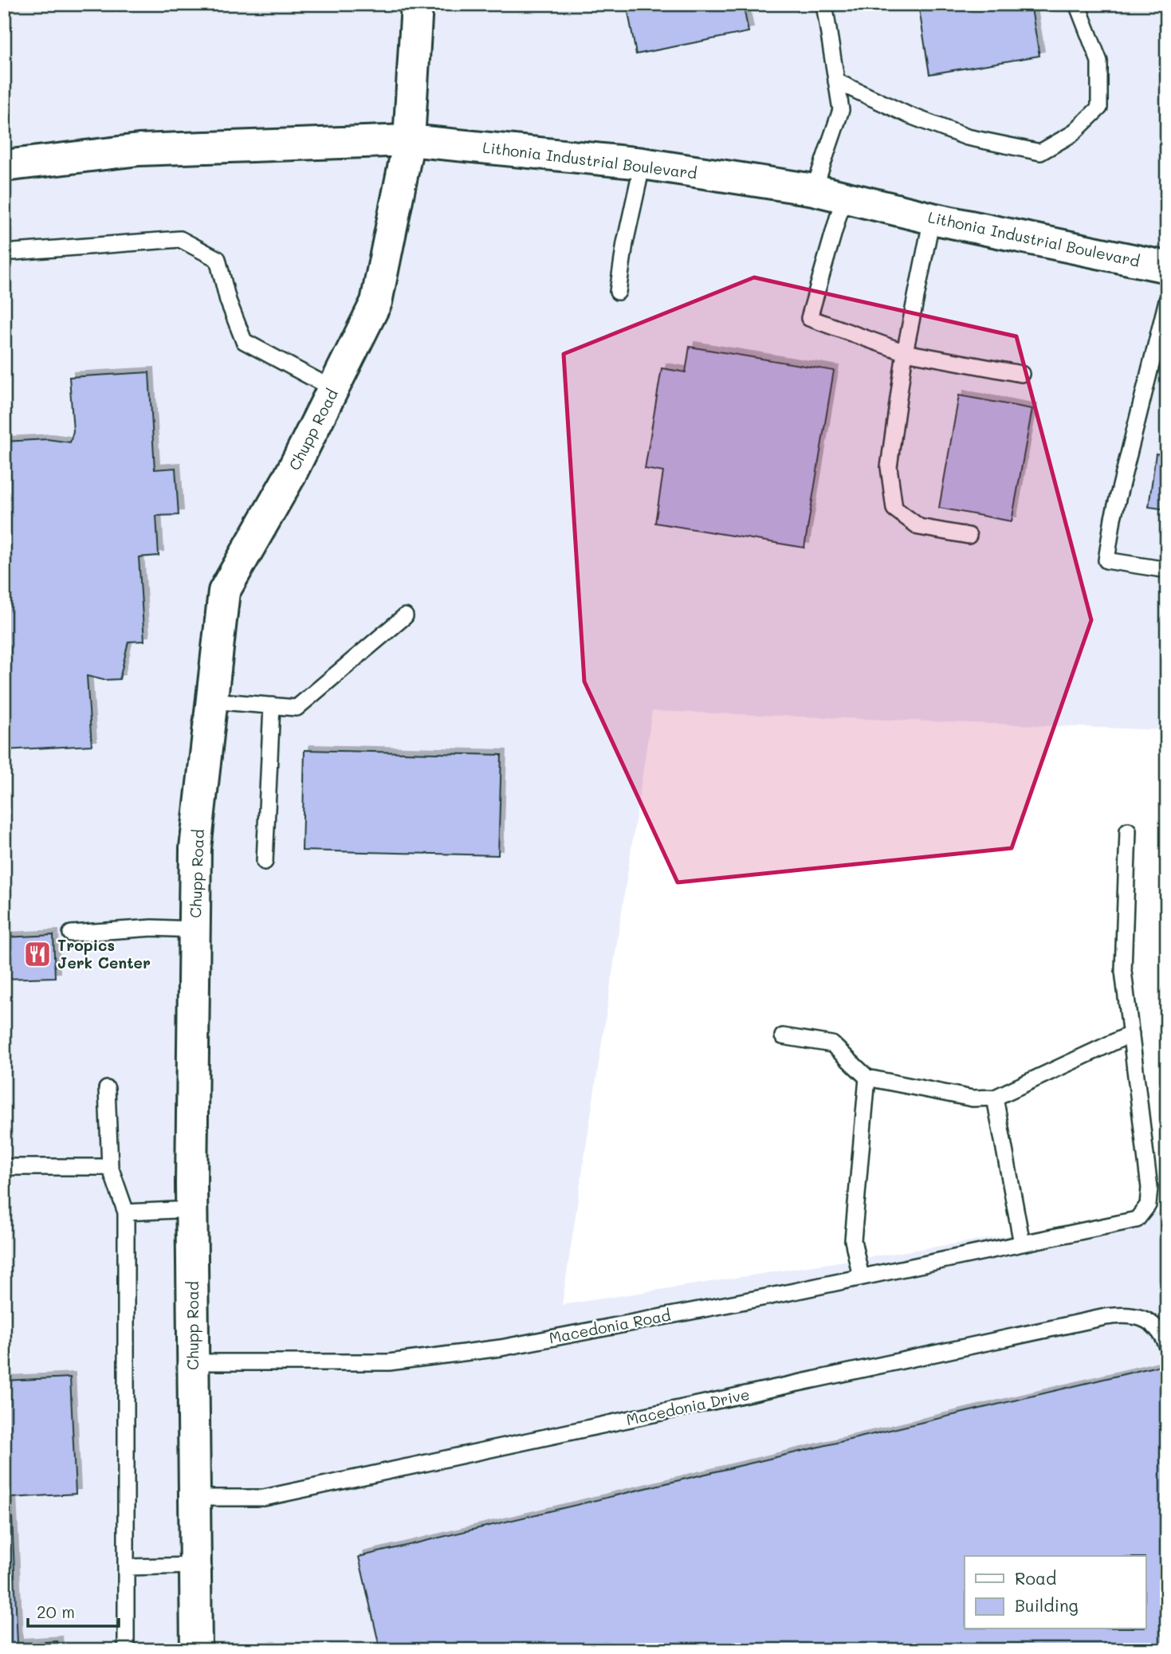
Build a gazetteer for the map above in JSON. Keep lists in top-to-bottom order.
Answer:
{
  "streets": {
    "street": ["Lithonia Industrial Boulevard", "Chupp Road"],
    "lane": ["Macedonia Road", "Macedonia Drive"]
  },
  "crossings": [
    ["Lithonia Industrial Boulevard", "Chupp Road"],
    ["Chupp Road", "Macedonia Road"],
    ["Chupp Road", "Macedonia Drive"]
  ],
  "places": {
    "restaurant": ["Tropics Jerk Center"]
  },
  "legend": ["Road", "Building"],
  "scale_bar": "20 m"
}
